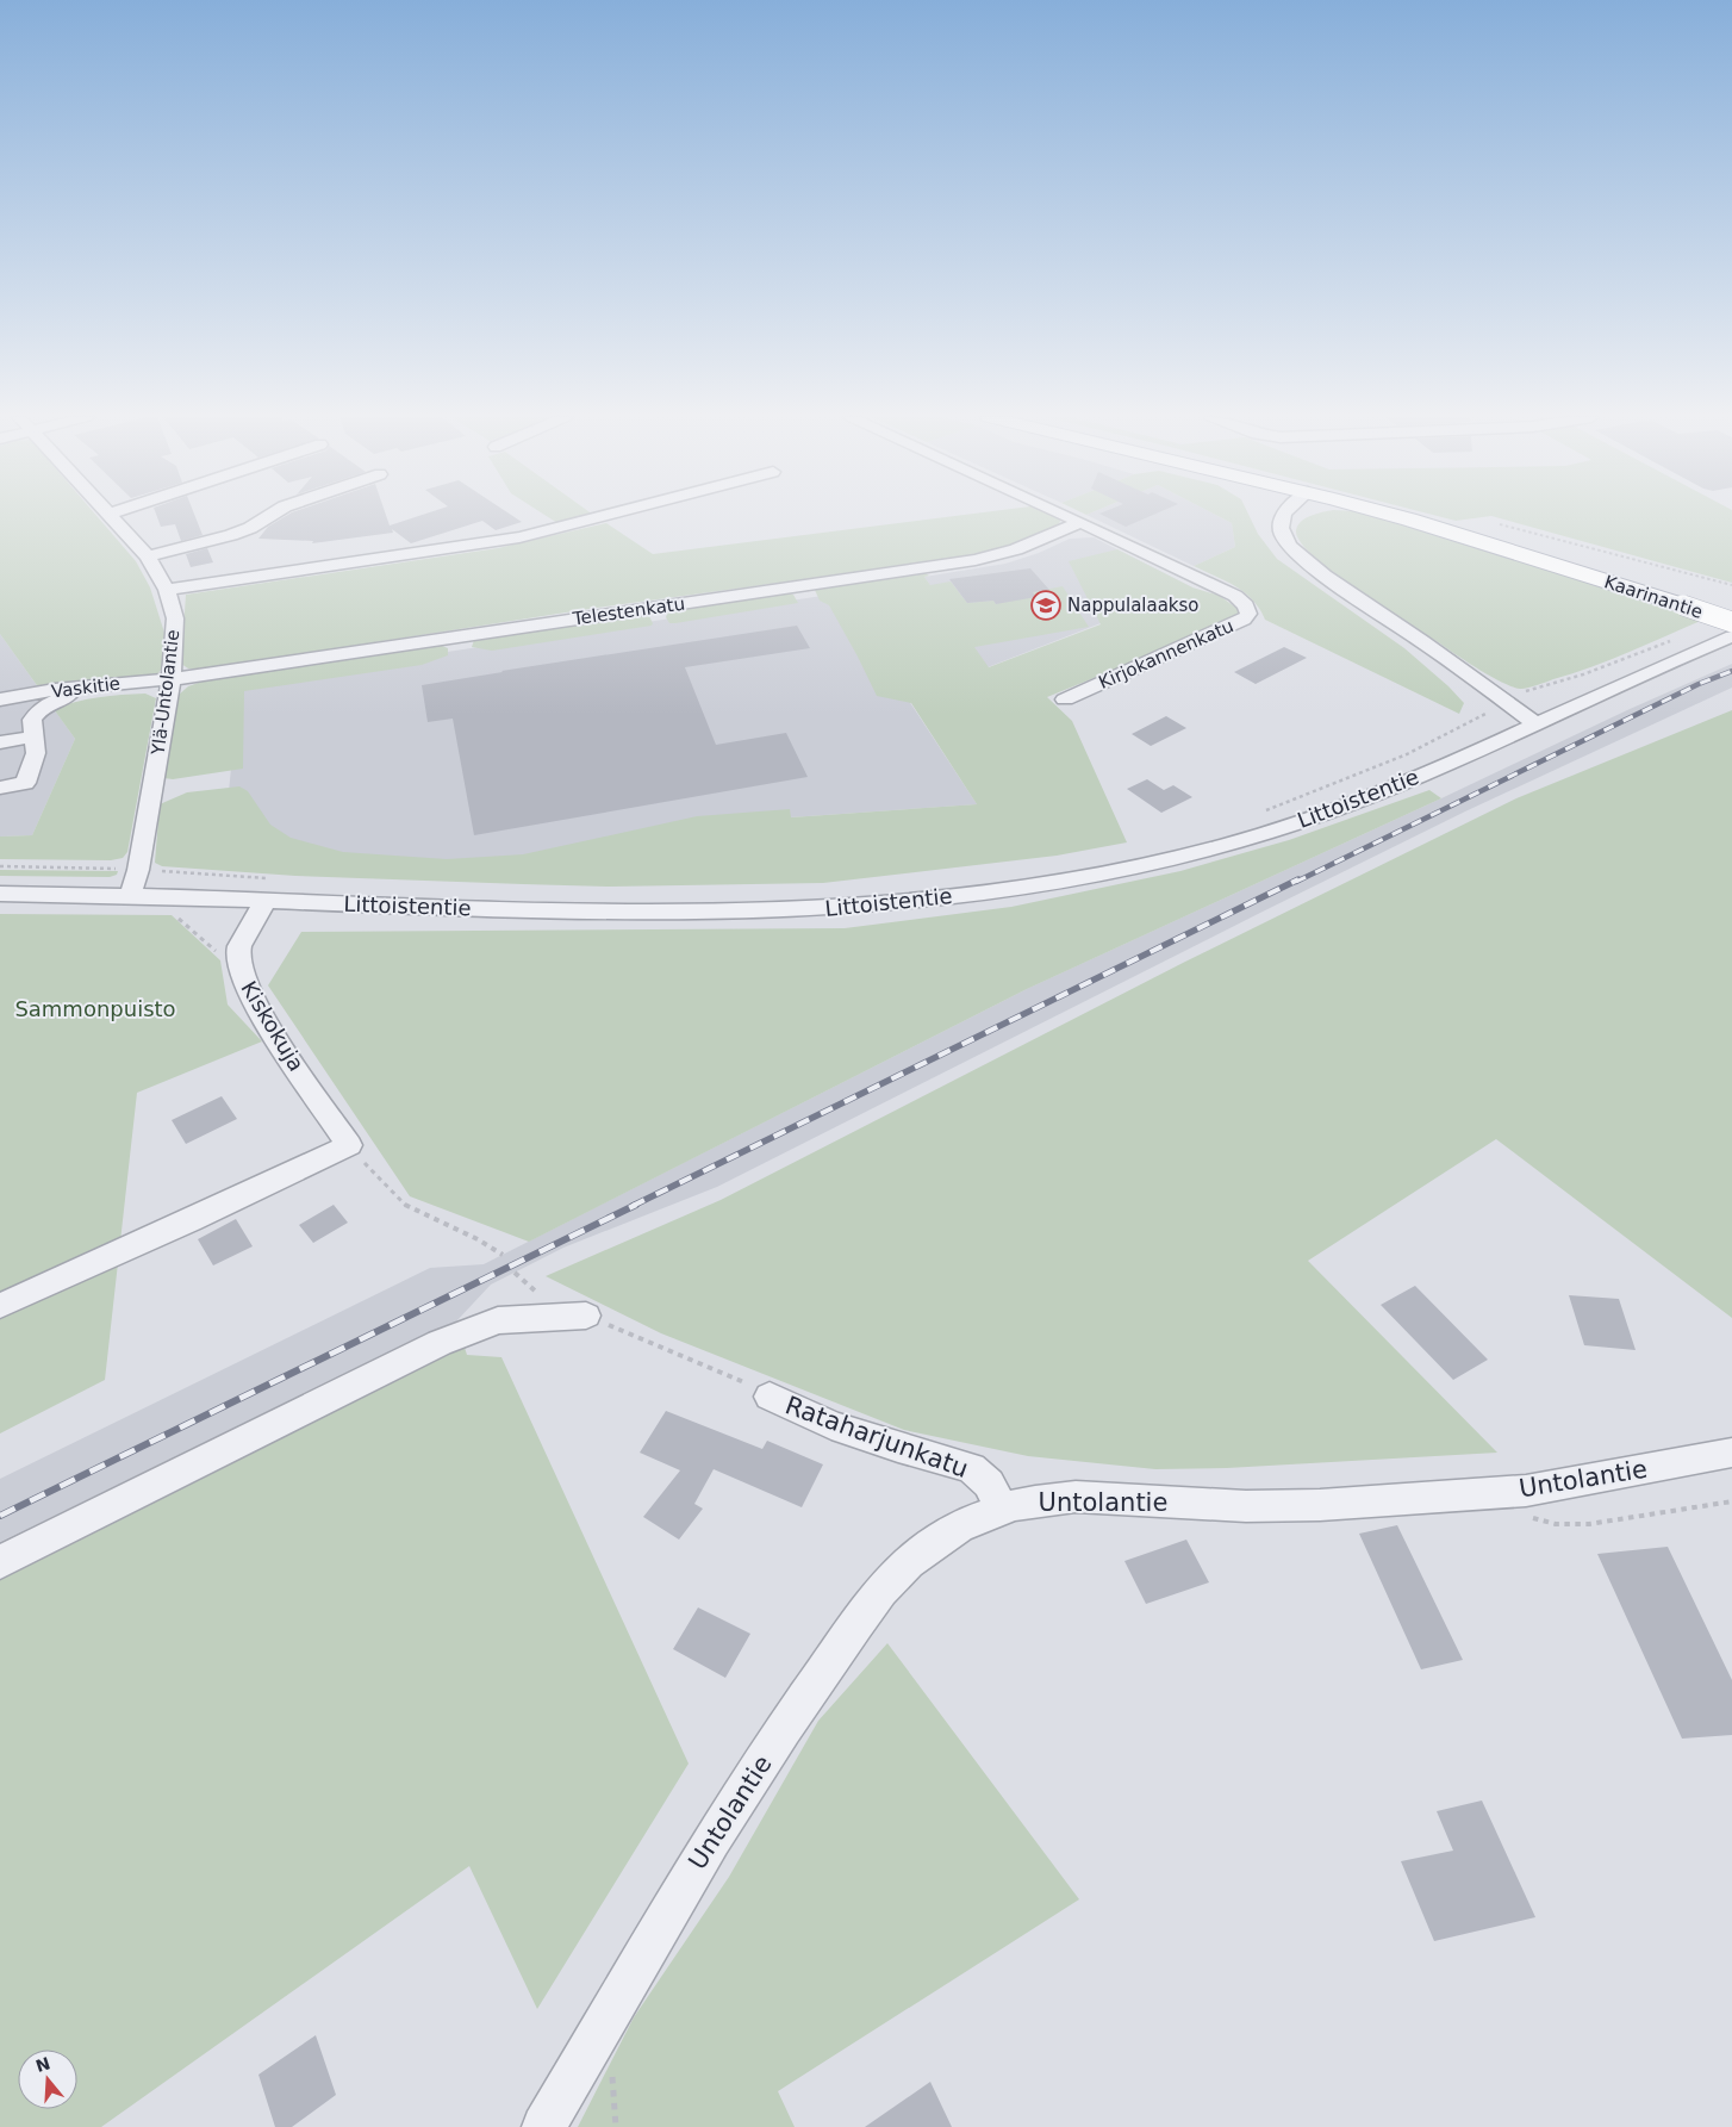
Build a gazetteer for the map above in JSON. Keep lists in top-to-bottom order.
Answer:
{
  "streets": {
    "main road": ["Kaarinantie"],
    "street": [
      "Telestenkatu",
      "Kirjokannenkatu",
      "Vaskitie",
      "Ylä-Untolantie",
      "Littoistentie",
      "Kiskokuja",
      "Rataharjunkatu",
      "Untolantie"
    ]
  },
  "crossings": [
    ["Telestenkatu", "Kirjokannenkatu"],
    ["Telestenkatu", "Vaskitie"],
    ["Telestenkatu", "Ylä-Untolantie"],
    ["Vaskitie", "Ylä-Untolantie"],
    ["Ylä-Untolantie", "Littoistentie"],
    ["Littoistentie", "Kiskokuja"],
    ["Rataharjunkatu", "Untolantie"]
  ],
  "parks": ["Sammonpuisto"],
  "places": {
    "school or university": ["Nappulalaakso"]
  },
  "north": "top"
}
